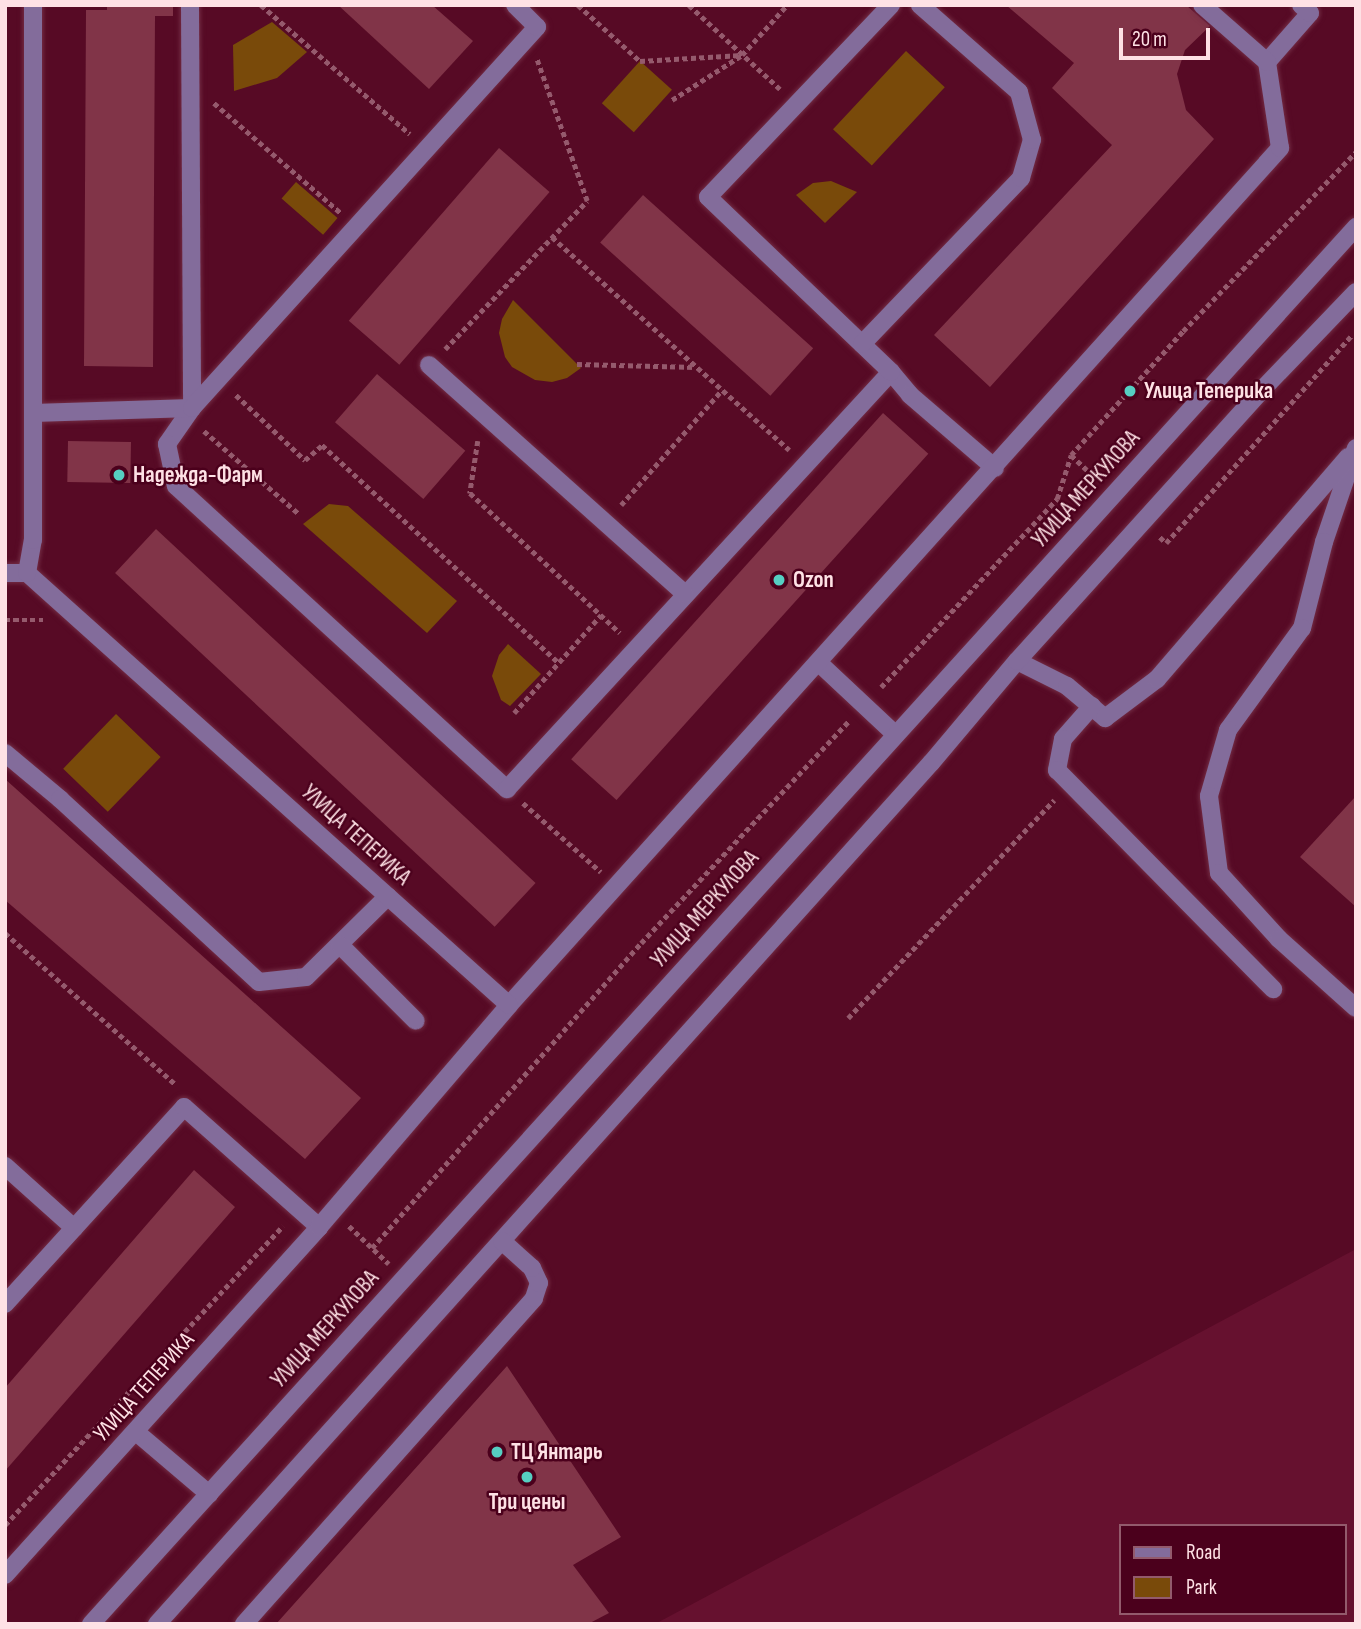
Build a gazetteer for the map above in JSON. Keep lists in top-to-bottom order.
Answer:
{
  "streets": {
    "street": ["УЛИЦА МЕРКУЛОВА", "УЛИЦА ТЕПЕРИКА"]
  },
  "places": [
    "Улица Теперика",
    "Надежда-Фарм",
    "Ozon",
    "ТЦ Янтарь",
    "Три цены"
  ],
  "legend": ["Road", "Park"],
  "scale_bar": "20 m"
}
